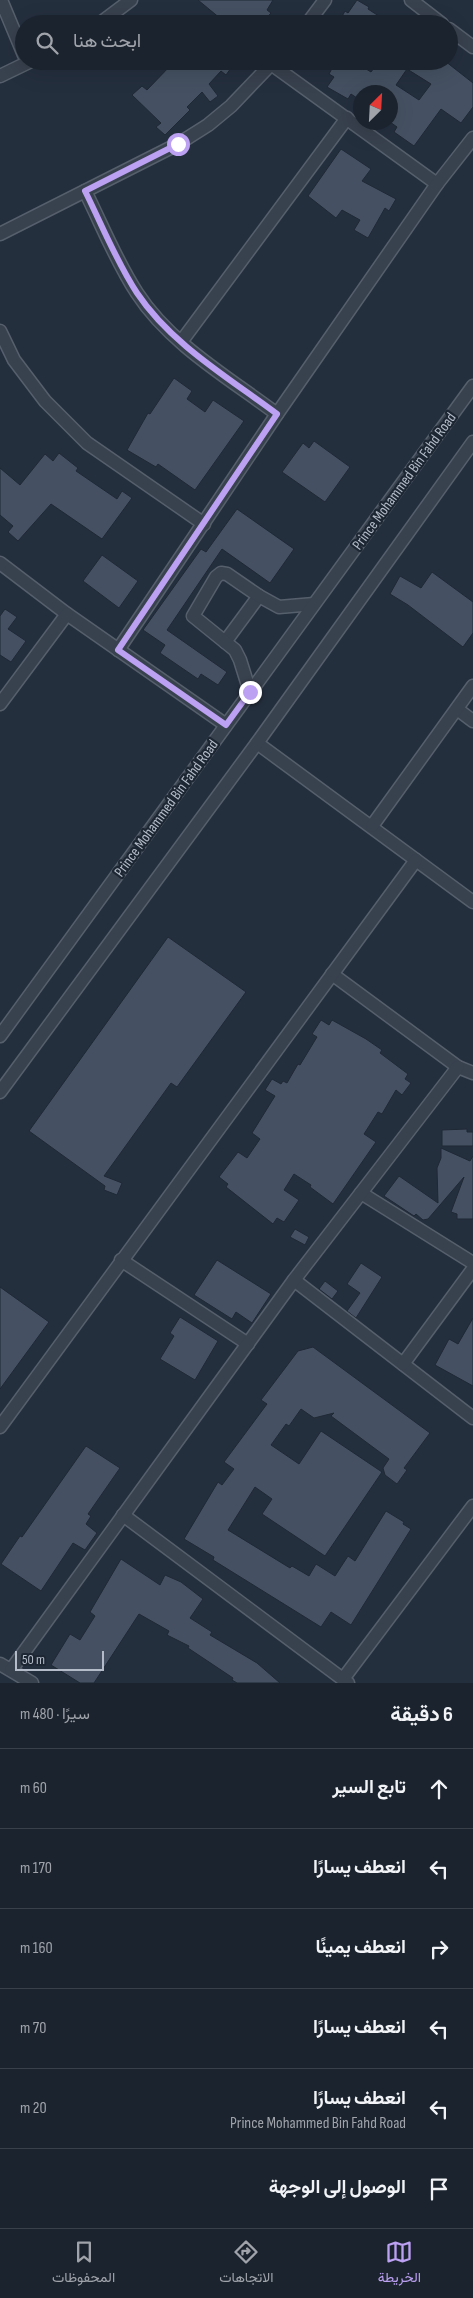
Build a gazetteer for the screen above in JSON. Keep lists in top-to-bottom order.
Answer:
{
  "streets": {
    "street": ["Prince Mohammed Bin Fahd Road"]
  },
  "scale_bar": "50 m",
  "north": "top right",
  "page": {
    "search": "ابحث هنا",
    "scale": "50 m",
    "heading": ["6 دقيقة", "سيرًا · 480 m"],
    "list": [
      ["تابع السير", "60 m"],
      ["انعطف يسارًا", "170 m"],
      ["انعطف يمينًا", "160 m"],
      ["انعطف يسارًا", "70 m"],
      ["انعطف يسارًا", "Prince Mohammed Bin Fahd Road", "20 m"],
      "الوصول إلى الوجهة"
    ],
    "nav": ["الخريطة", "الاتجاهات", "المحفوظات"]
  }
}
